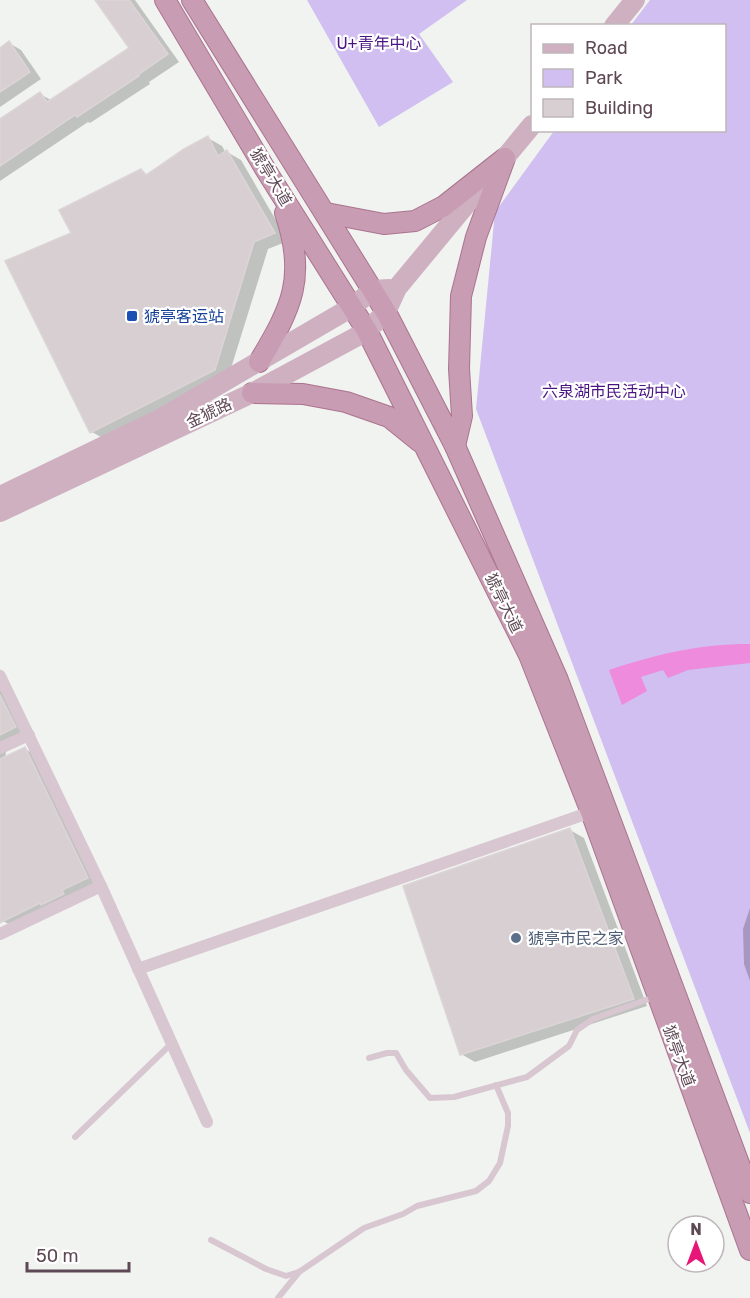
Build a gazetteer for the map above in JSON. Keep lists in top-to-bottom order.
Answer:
{
  "streets": {
    "highway": ["猇亭大道"],
    "main road": ["金猇路"]
  },
  "crossings": [
    ["猇亭大道", "金猇路"]
  ],
  "parks": ["U+青年中心", "六泉湖市民活动中心"],
  "places": {
    "transit": ["猇亭客运站"],
    "other": ["猇亭市民之家"]
  },
  "legend": ["Road", "Park", "Building"],
  "scale_bar": "50 m",
  "north": "top"
}
